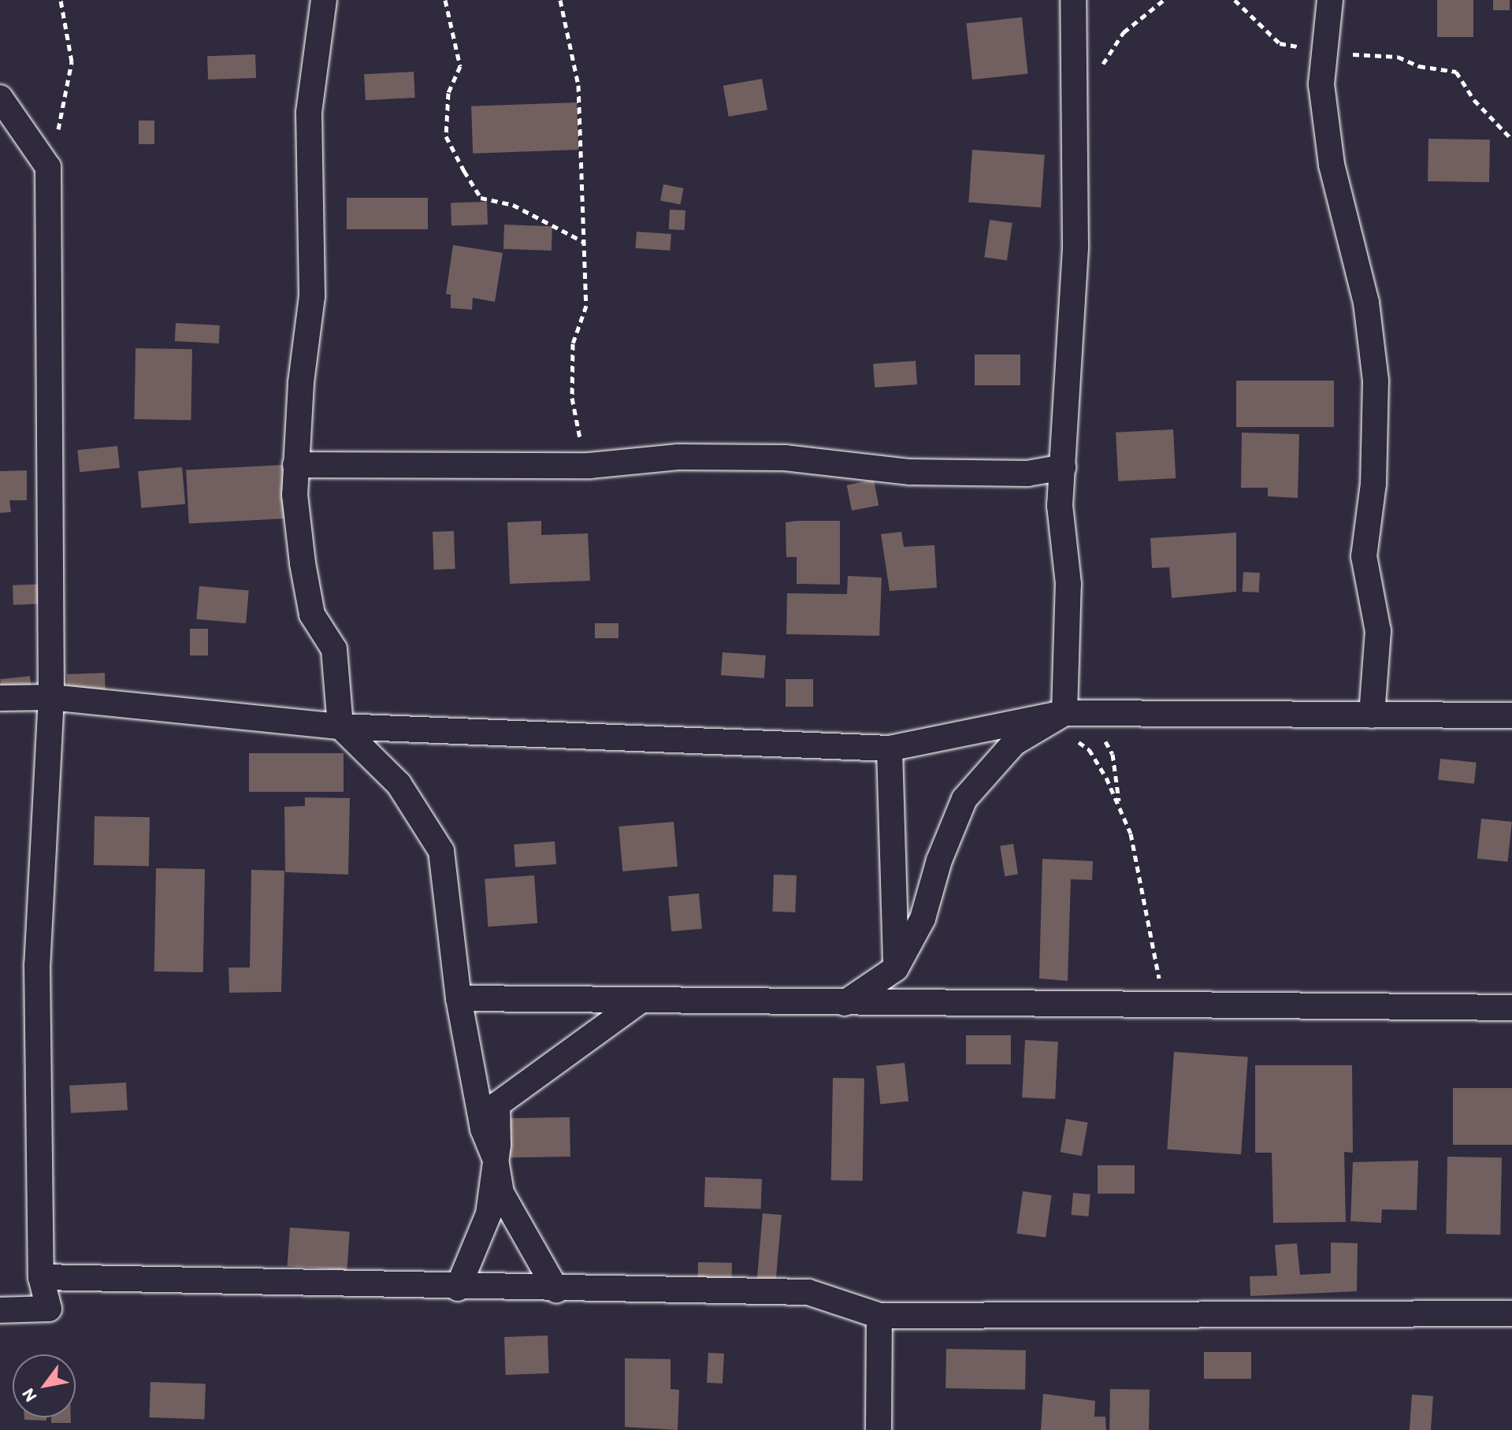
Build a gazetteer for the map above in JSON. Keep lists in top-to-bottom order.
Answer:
{
  "north": "bottom left"
}
